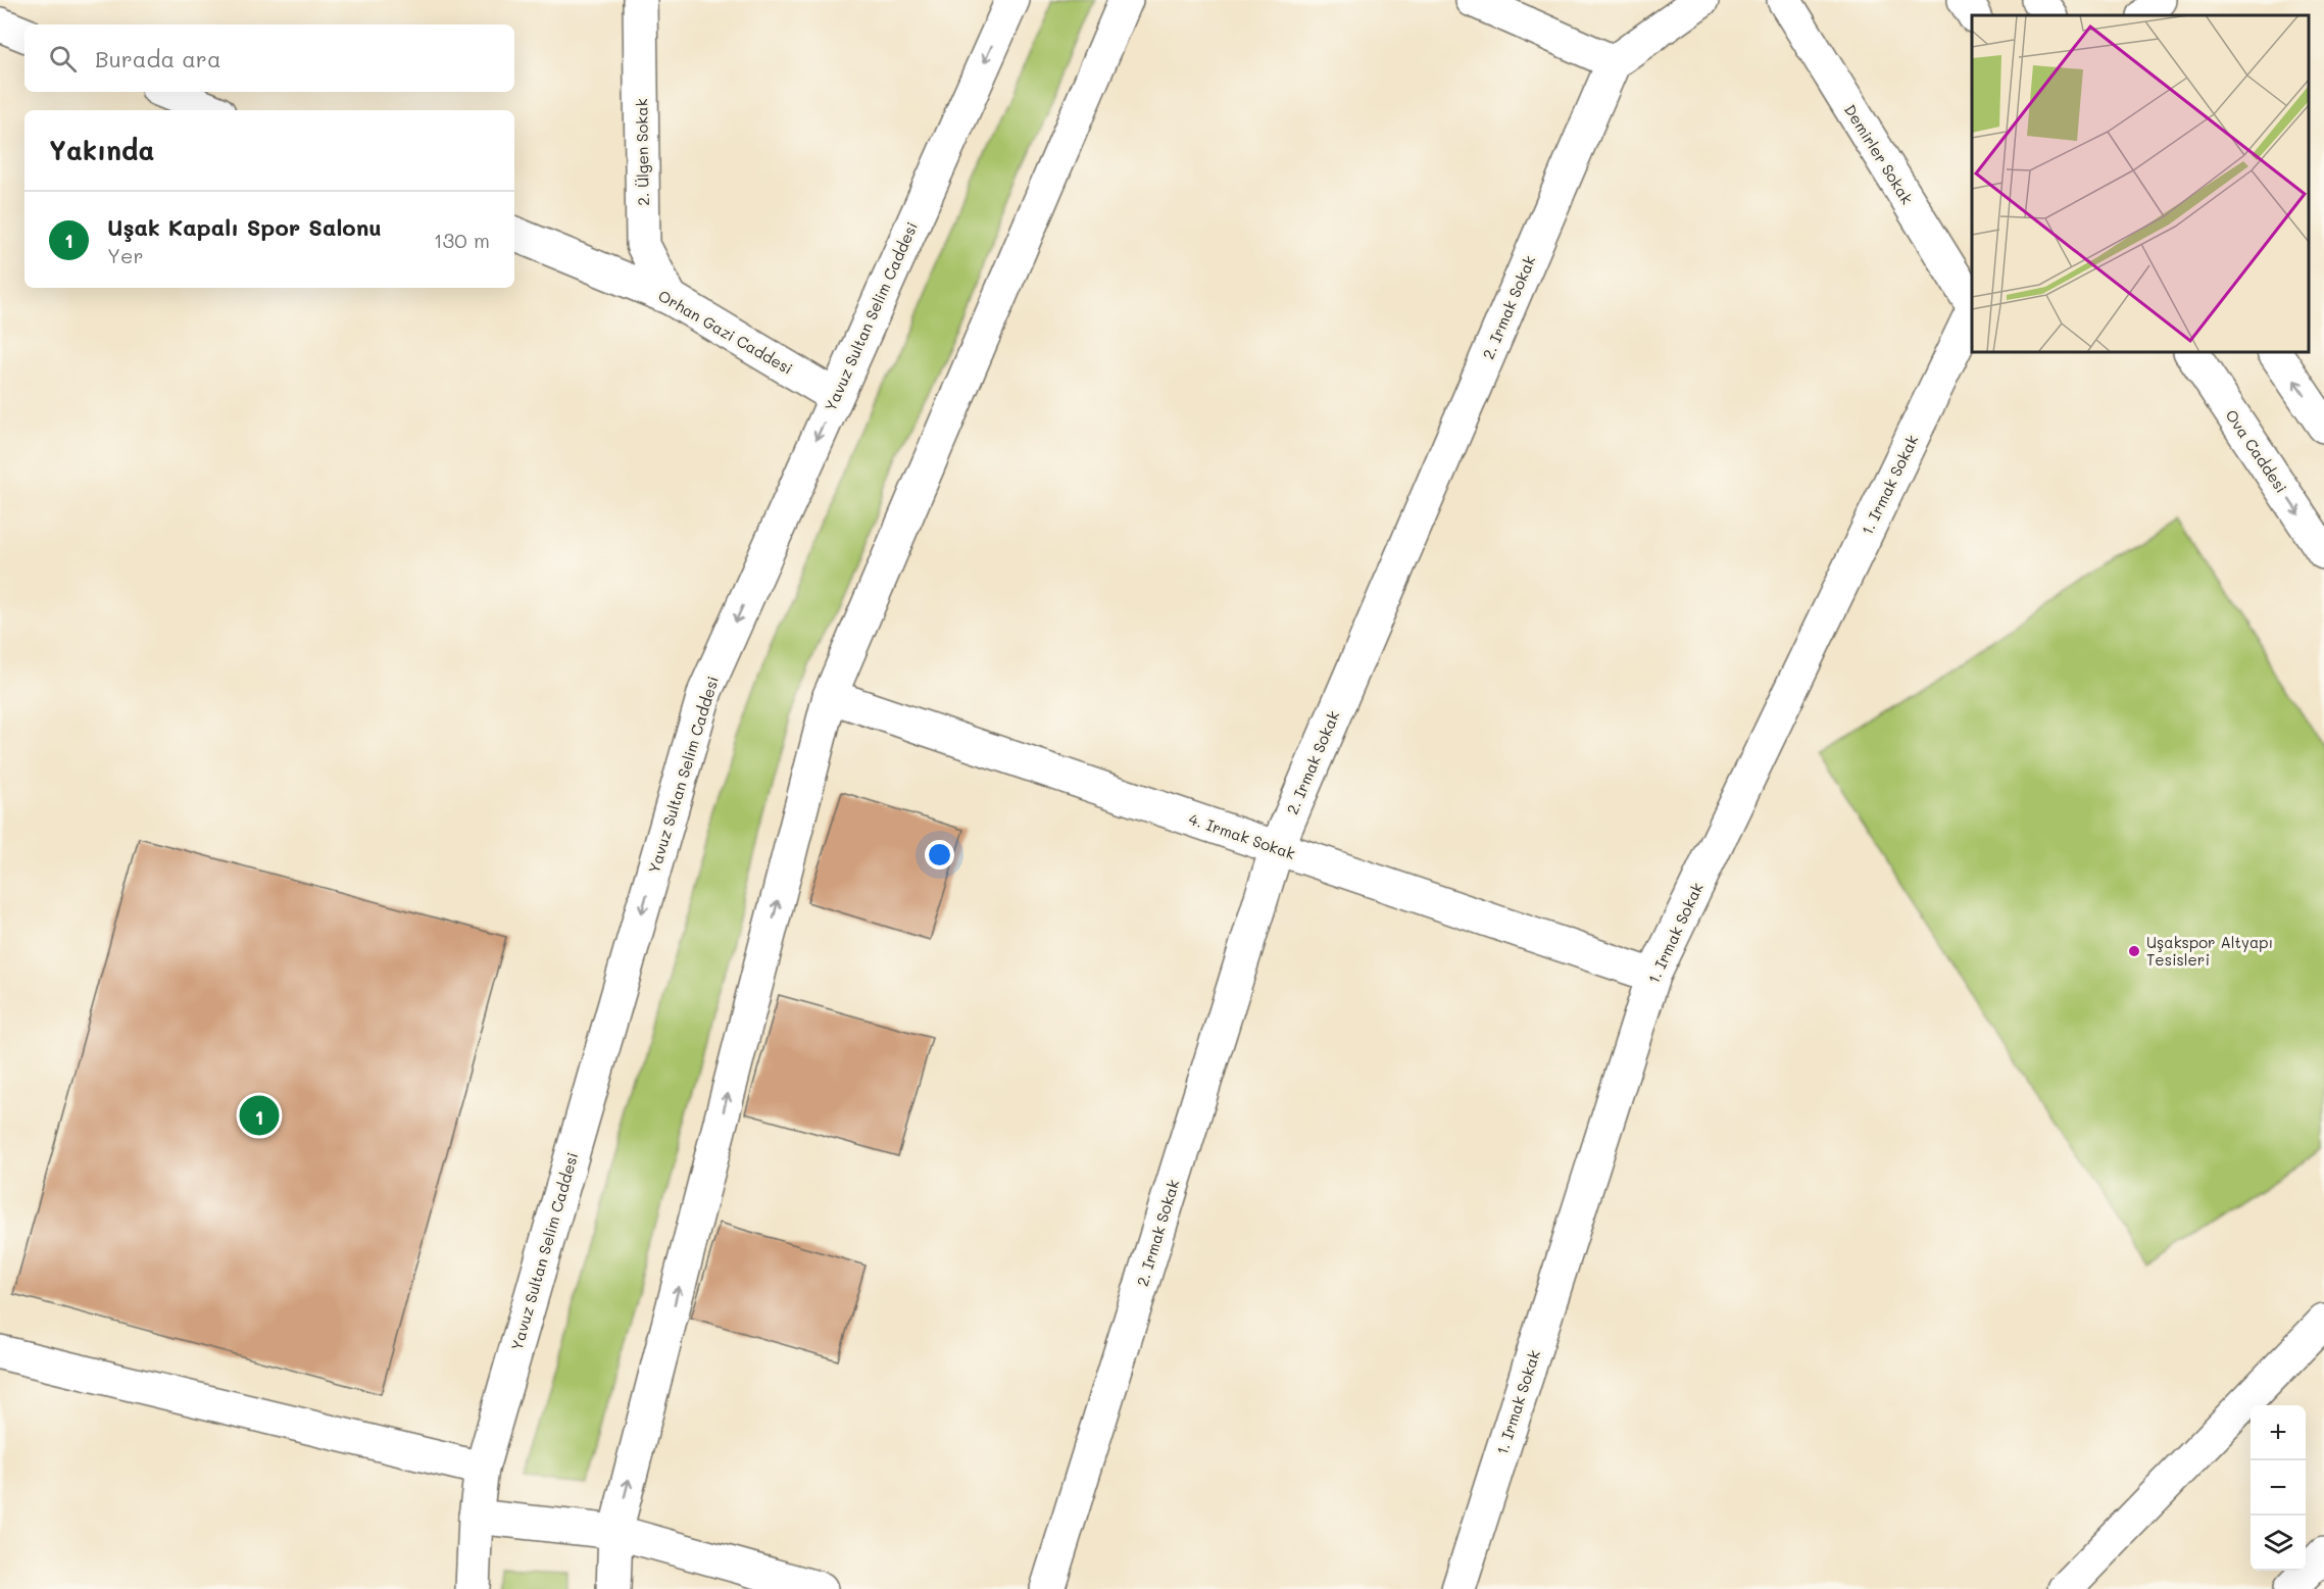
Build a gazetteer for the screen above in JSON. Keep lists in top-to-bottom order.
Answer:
{
  "streets": {
    "street": [
      "2. Ülgen Sokak",
      "Demirler Sokak",
      "2. Irmak Sokak",
      "Yavuz Sultan Selim Caddesi",
      "Orhan Gazi Caddesi",
      "Ova Caddesi",
      "1. Irmak Sokak",
      "4. Irmak Sokak"
    ]
  },
  "crossings": [
    ["2. Ülgen Sokak", "Orhan Gazi Caddesi"],
    ["2. Irmak Sokak", "4. Irmak Sokak"],
    ["Yavuz Sultan Selim Caddesi", "Orhan Gazi Caddesi"],
    ["1. Irmak Sokak", "4. Irmak Sokak"]
  ],
  "places": ["Uşakspor Altyapı Tesisleri"],
  "page": {
    "search": "Burada ara",
    "heading": "Yakında",
    "list": [
      {
        "mark": "1",
        "name": "Uşak Kapalı Spor Salonu",
        "note": "Yer",
        "value": "130 m"
      }
    ],
    "pins": "1",
    "map_buttons": ["+", "−"]
  }
}
